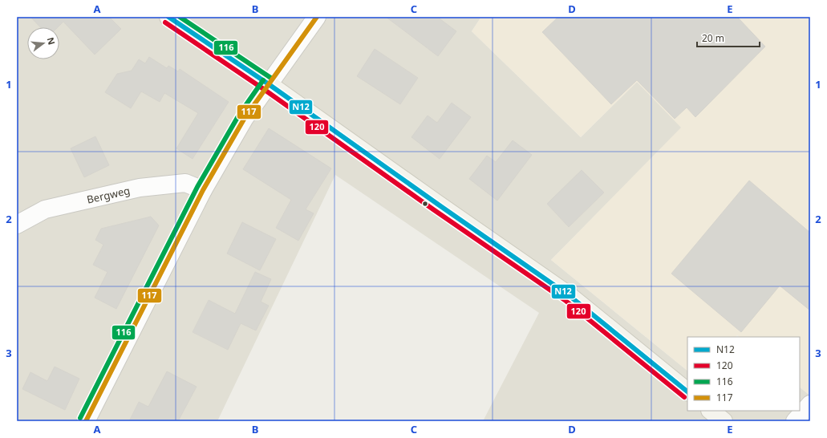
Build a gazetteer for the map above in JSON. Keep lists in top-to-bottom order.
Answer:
{
  "streets": {
    "street": ["Bergweg"]
  },
  "lines": [
    "transit line N12",
    "transit line 116",
    "transit line 117",
    "transit line 120"
  ],
  "legend": [
    "N12",
    "120",
    "116",
    "117"
  ],
  "scale_bar": "20 m",
  "north": "right",
  "grid": {
    "columns": [
      "A",
      "B",
      "C",
      "D",
      "E"
    ],
    "rows": ["1", "2", "3"]
  }
}
